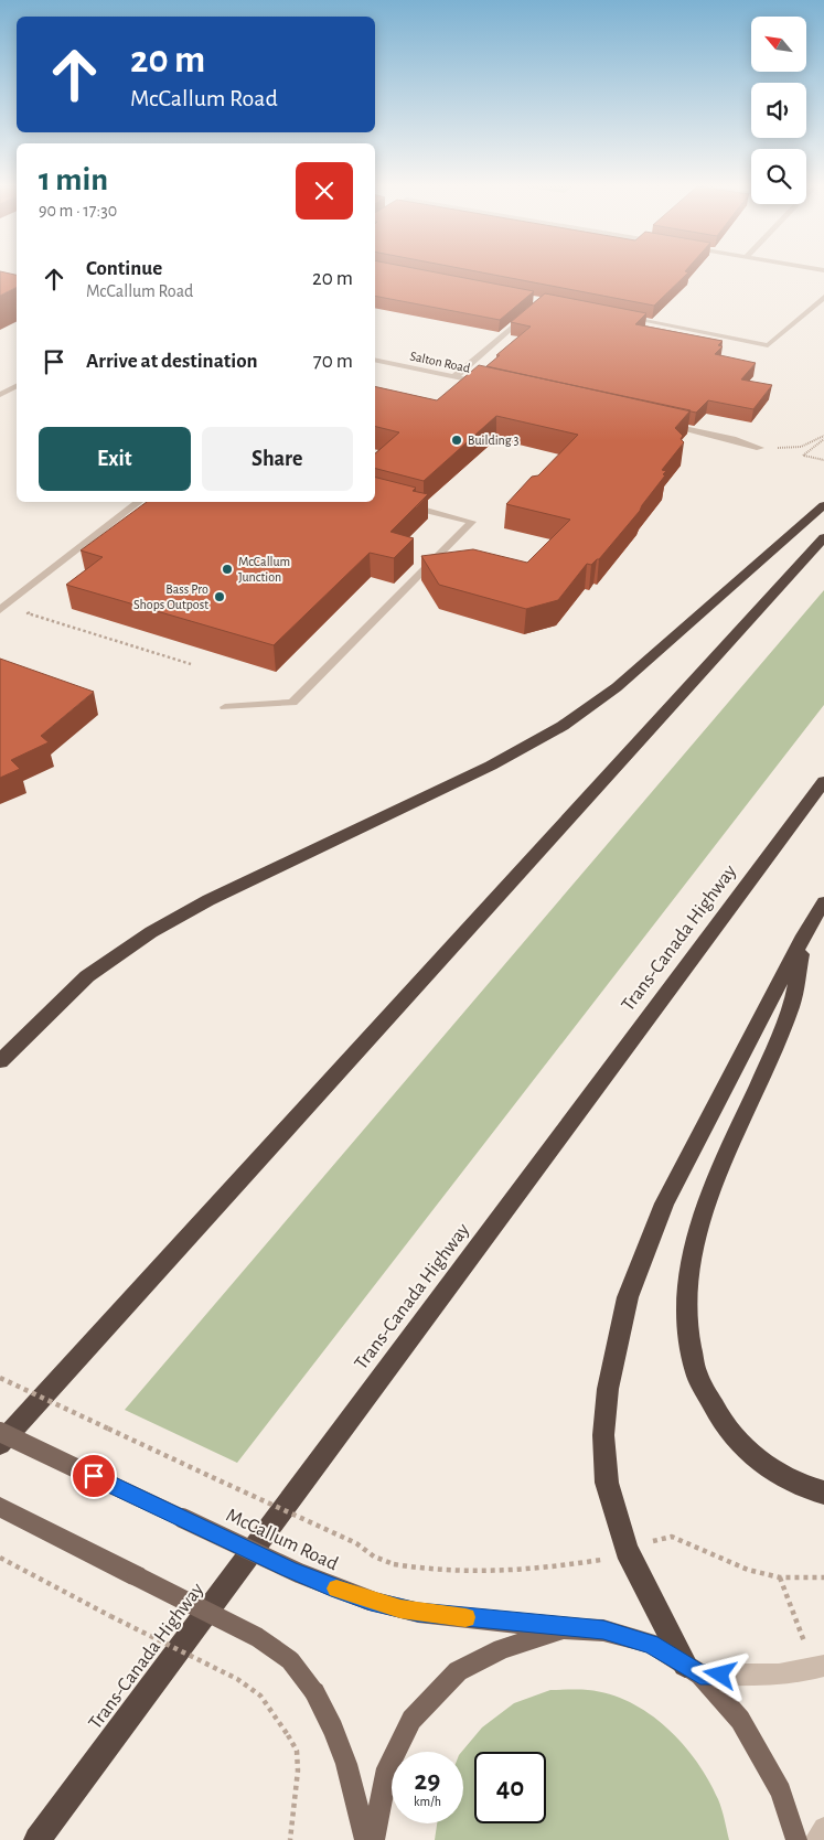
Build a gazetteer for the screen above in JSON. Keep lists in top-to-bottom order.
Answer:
{
  "streets": {
    "highway": ["Trans-Canada Highway"],
    "main road": ["McCallum Road"],
    "street": ["Salton Road"]
  },
  "places": ["Building 3", "McCallum Junction", "Bass Pro Shops Outpost"],
  "north": "top left",
  "page": {
    "turn": ["20 m", "McCallum Road"],
    "heading": ["1 min", "90 m · 17:30"],
    "list": [
      {
        "name": "Continue",
        "note": "McCallum Road",
        "value": "20 m"
      },
      {
        "name": "Arrive at destination",
        "value": "70 m"
      }
    ],
    "buttons": ["Exit", "Share"],
    "speed": "29 km/h",
    "limit": "40"
  }
}
